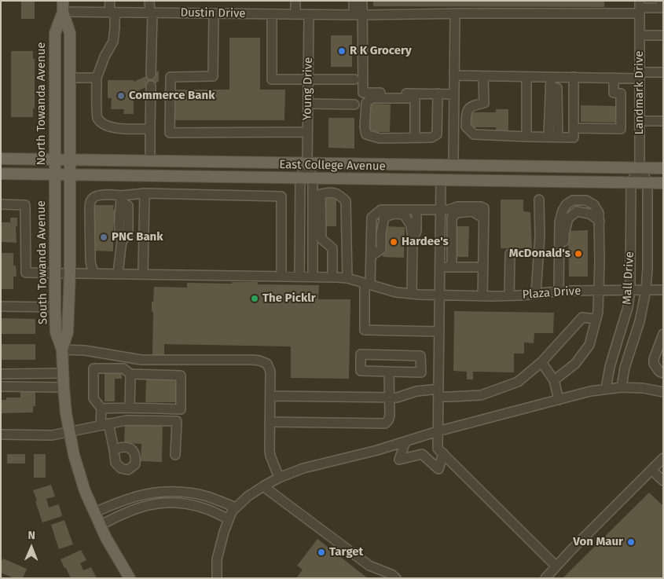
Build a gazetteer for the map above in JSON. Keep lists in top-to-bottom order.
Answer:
{
  "streets": {
    "main road": ["North Towanda Avenue", "East College Avenue", "South Towanda Avenue"],
    "street": [
      "Dustin Drive",
      "Young Drive",
      "Landmark Drive",
      "Mall Drive",
      "Plaza Drive"
    ]
  },
  "crossings": [
    ["Dustin Drive", "Young Drive"],
    ["Dustin Drive", "Landmark Drive"],
    ["Dustin Drive", "North Towanda Avenue"],
    ["Young Drive", "East College Avenue"],
    ["Landmark Drive", "East College Avenue"],
    ["North Towanda Avenue", "East College Avenue"],
    ["North Towanda Avenue", "South Towanda Avenue"],
    ["East College Avenue", "South Towanda Avenue"],
    ["East College Avenue", "Mall Drive"],
    ["South Towanda Avenue", "Plaza Drive"],
    ["Mall Drive", "Plaza Drive"]
  ],
  "places": [
    "R K Grocery",
    "Commerce Bank",
    "PNC Bank",
    "Hardee's",
    "McDonald's",
    "The Picklr",
    "Von Maur",
    "Target"
  ],
  "north": "top"
}
